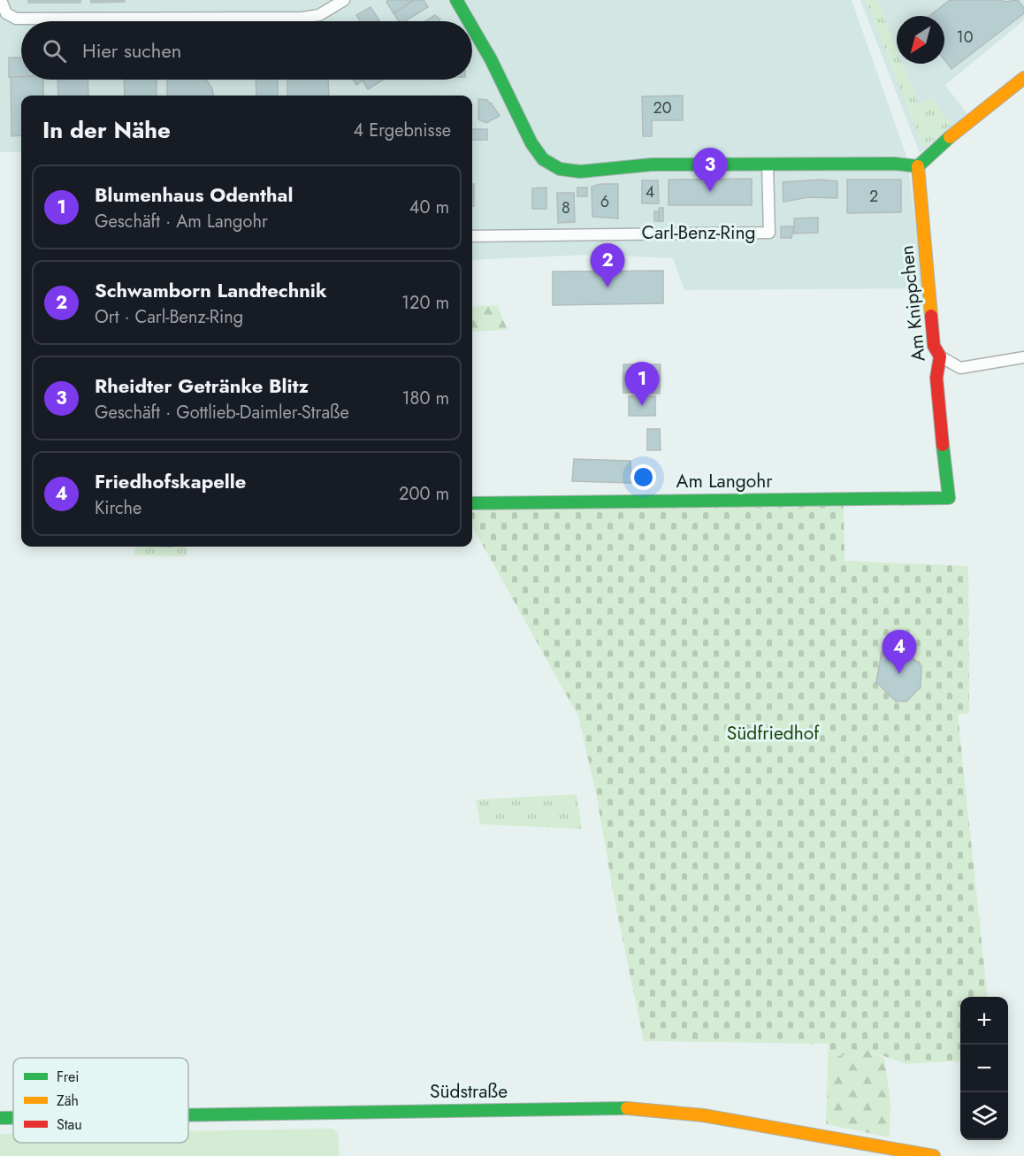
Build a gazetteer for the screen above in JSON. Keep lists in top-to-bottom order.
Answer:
{
  "streets": {
    "street": [
      "Carl-Benz-Ring",
      "Am Knippchen",
      "Am Langohr",
      "Südstraße"
    ]
  },
  "crossings": [
    ["Am Knippchen", "Am Langohr"]
  ],
  "parks": ["Südfriedhof"],
  "house_numbers": [
    "10",
    "20",
    "4",
    "2",
    "6",
    "8"
  ],
  "legend": ["Frei", "Zäh", "Stau"],
  "north": "bottom left",
  "page": {
    "search": "Hier suchen",
    "heading": ["In der Nähe", "4 Ergebnisse"],
    "pins": [
      "3",
      "2",
      "1",
      "4"
    ],
    "list": [
      {
        "mark": "1",
        "name": "Blumenhaus Odenthal",
        "note": "Geschäft · Am Langohr",
        "value": "40 m"
      },
      {
        "mark": "2",
        "name": "Schwamborn Landtechnik",
        "note": "Ort · Carl-Benz-Ring",
        "value": "120 m"
      },
      {
        "mark": "3",
        "name": "Rheidter Getränke Blitz",
        "note": "Geschäft · Gottlieb-Daimler-Straße",
        "value": "180 m"
      },
      {
        "mark": "4",
        "name": "Friedhofskapelle",
        "note": "Kirche",
        "value": "200 m"
      }
    ],
    "map_buttons": ["+", "−"]
  }
}
